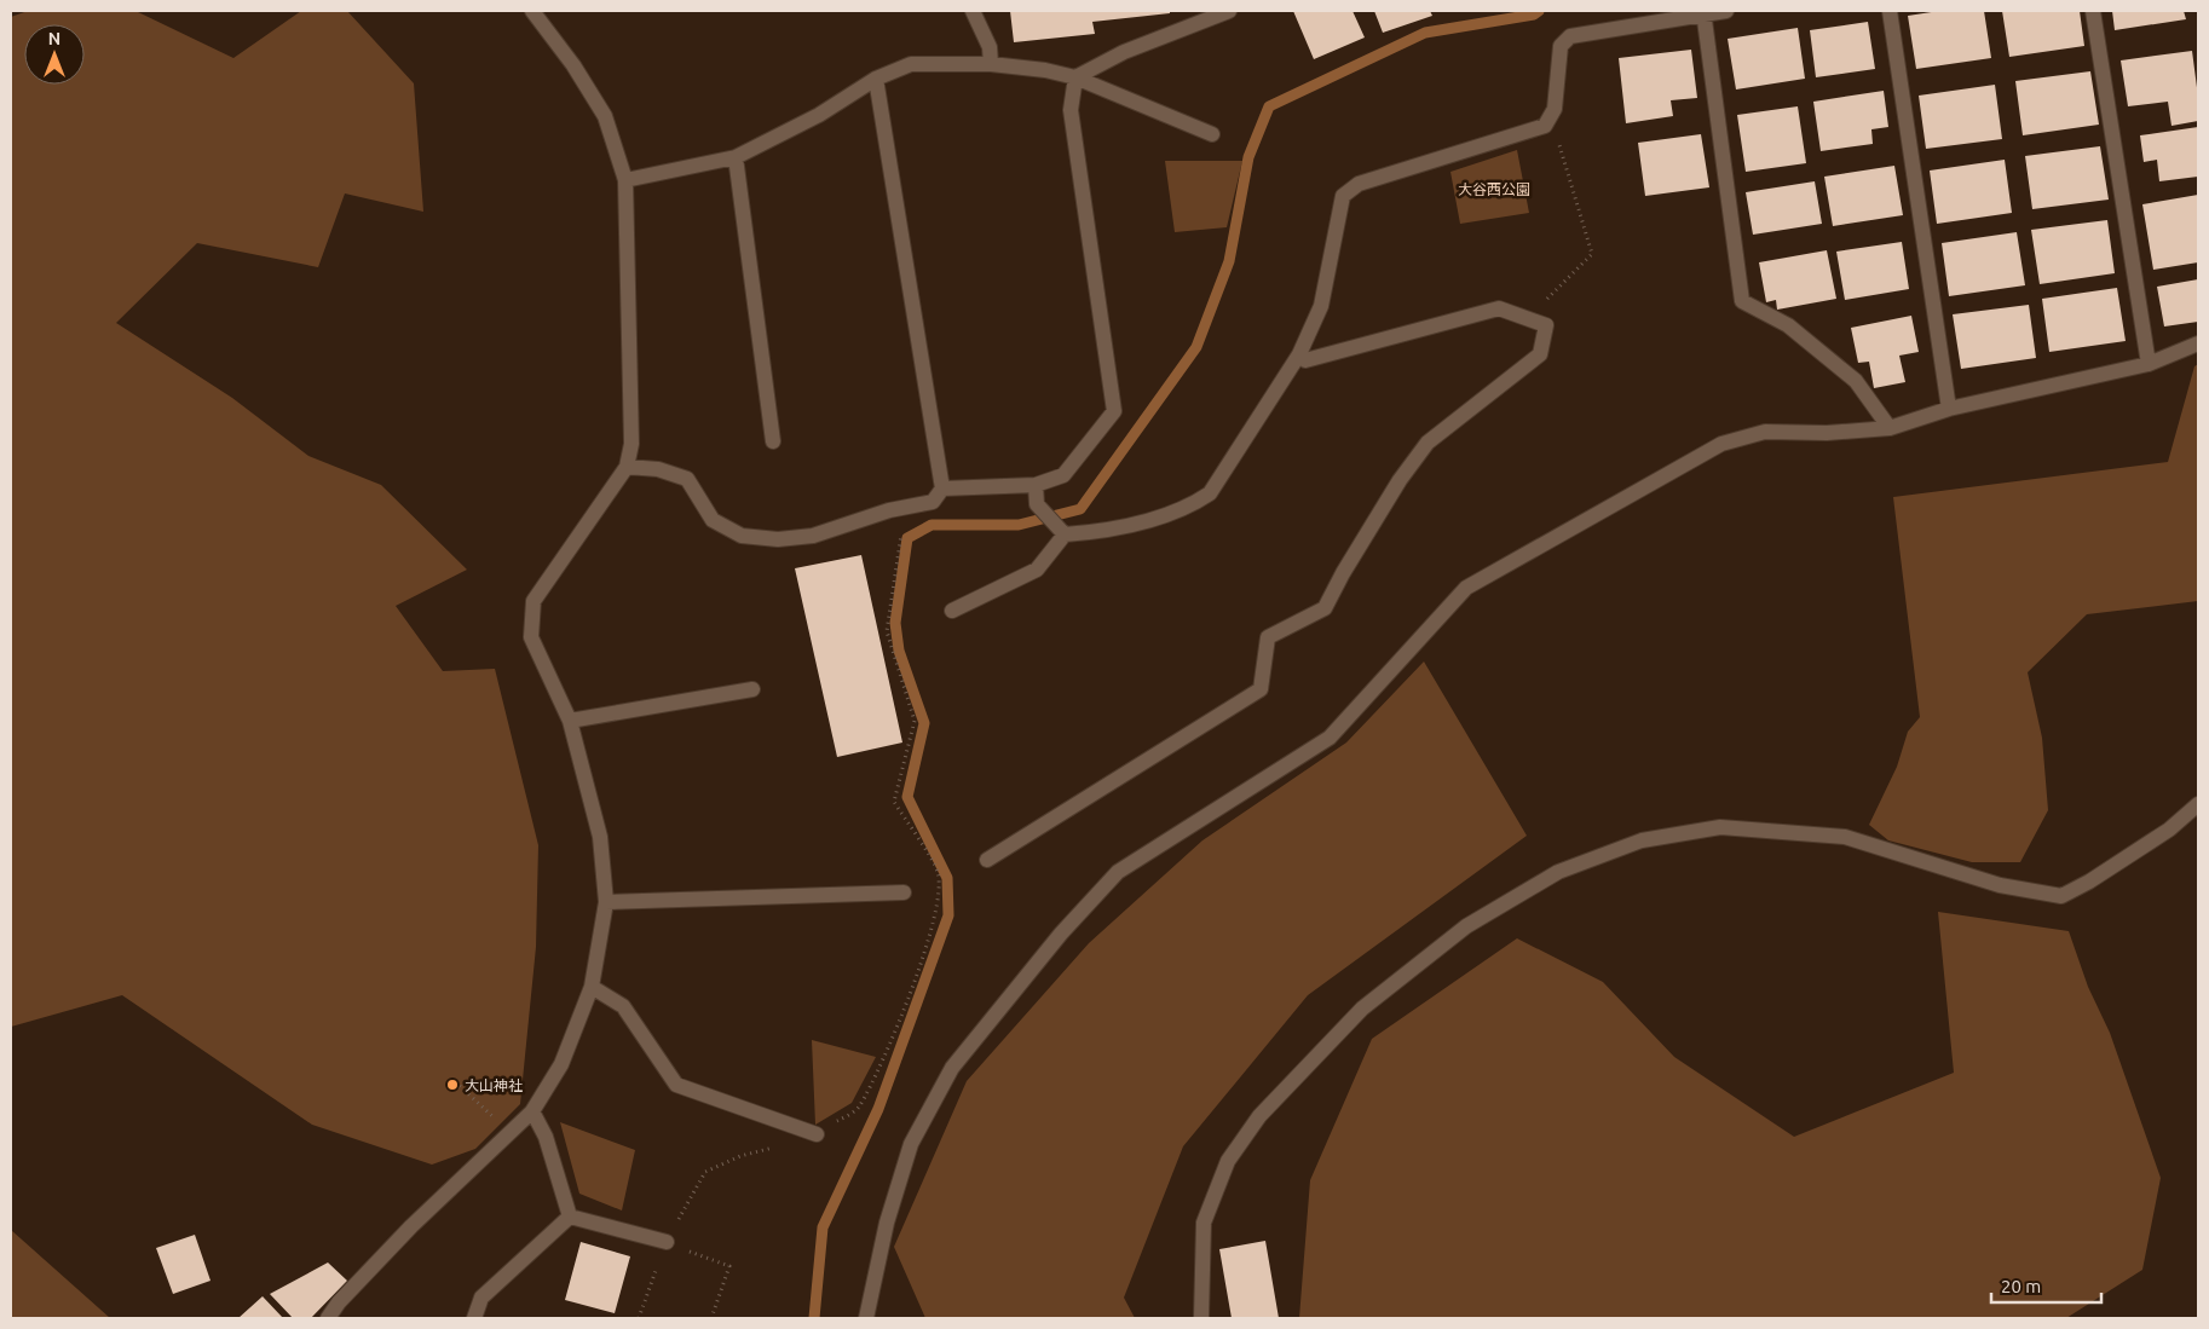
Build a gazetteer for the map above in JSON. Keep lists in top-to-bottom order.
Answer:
{
  "parks": ["大谷西公園"],
  "places": ["大山神社"],
  "scale_bar": "20 m",
  "north": "top"
}
